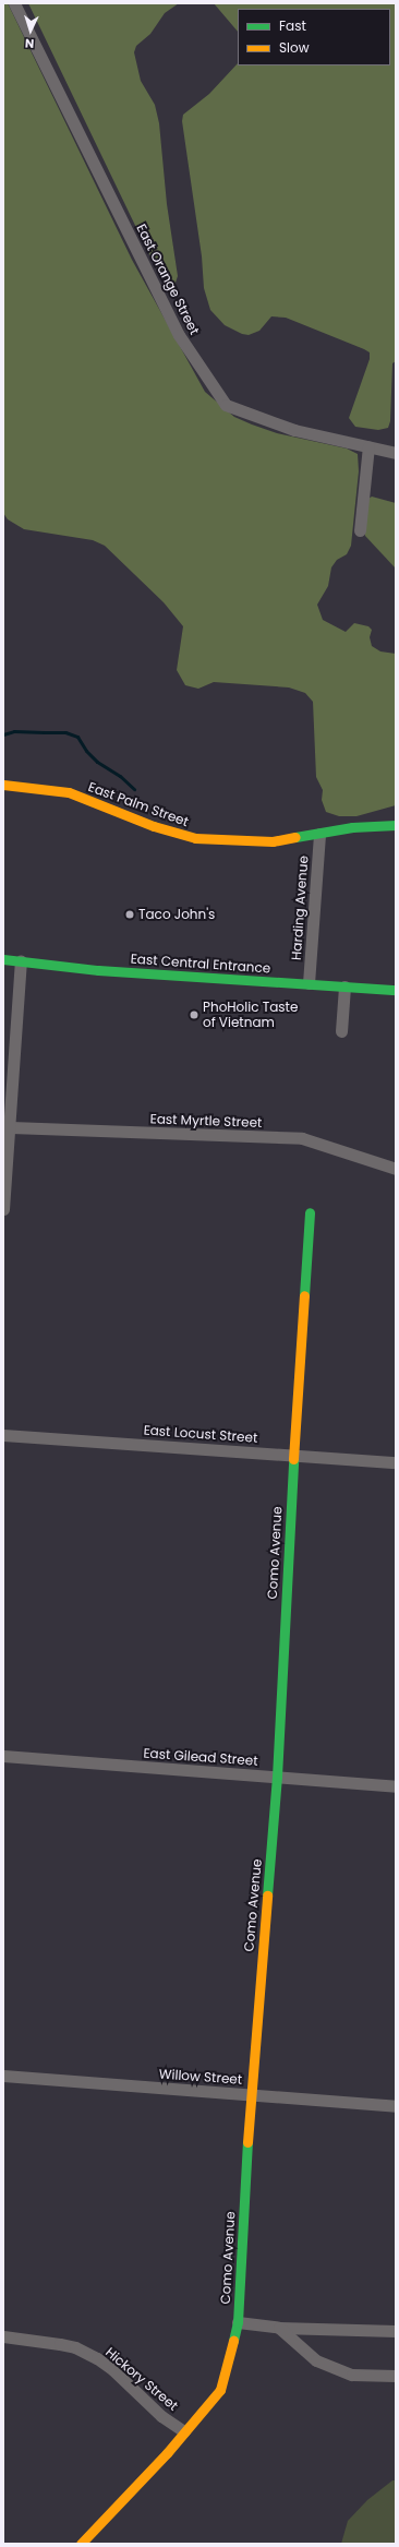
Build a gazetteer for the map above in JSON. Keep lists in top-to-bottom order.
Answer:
{
  "streets": {
    "main road": ["East Palm Street", "East Central Entrance", "Como Avenue"],
    "street": [
      "East Orange Street",
      "Harding Avenue",
      "East Myrtle Street",
      "East Locust Street",
      "East Gilead Street",
      "Willow Street",
      "Hickory Street"
    ]
  },
  "crossings": [
    ["East Palm Street", "Harding Avenue"],
    ["Harding Avenue", "East Central Entrance"],
    ["East Locust Street", "Como Avenue"],
    ["Como Avenue", "East Gilead Street"],
    ["Como Avenue", "Willow Street"],
    ["Como Avenue", "Hickory Street"]
  ],
  "places": ["Taco John's", "PhoHolic Taste of Vietnam"],
  "legend": ["Fast", "Slow"],
  "north": "bottom"
}
